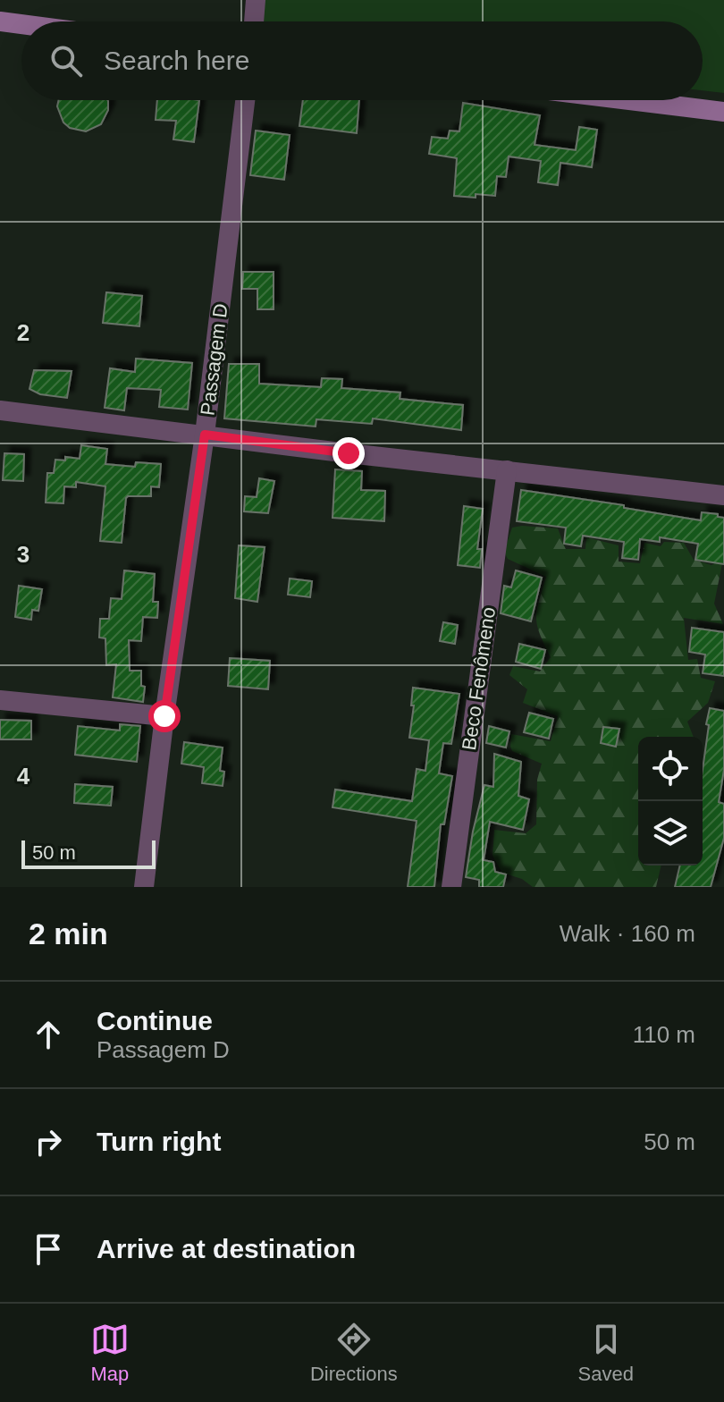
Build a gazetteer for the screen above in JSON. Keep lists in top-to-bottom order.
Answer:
{
  "streets": {
    "street": ["Passagem D", "Beco Fenômeno"]
  },
  "scale_bar": "50 m",
  "page": {
    "search": "Search here",
    "scale": "50 m",
    "heading": ["2 min", "Walk · 160 m"],
    "list": [
      ["Continue", "Passagem D", "110 m"],
      ["Turn right", "50 m"],
      "Arrive at destination"
    ],
    "nav": ["Map", "Directions", "Saved"]
  },
  "grid": {
    "rows": ["2", "3", "4"]
  }
}
